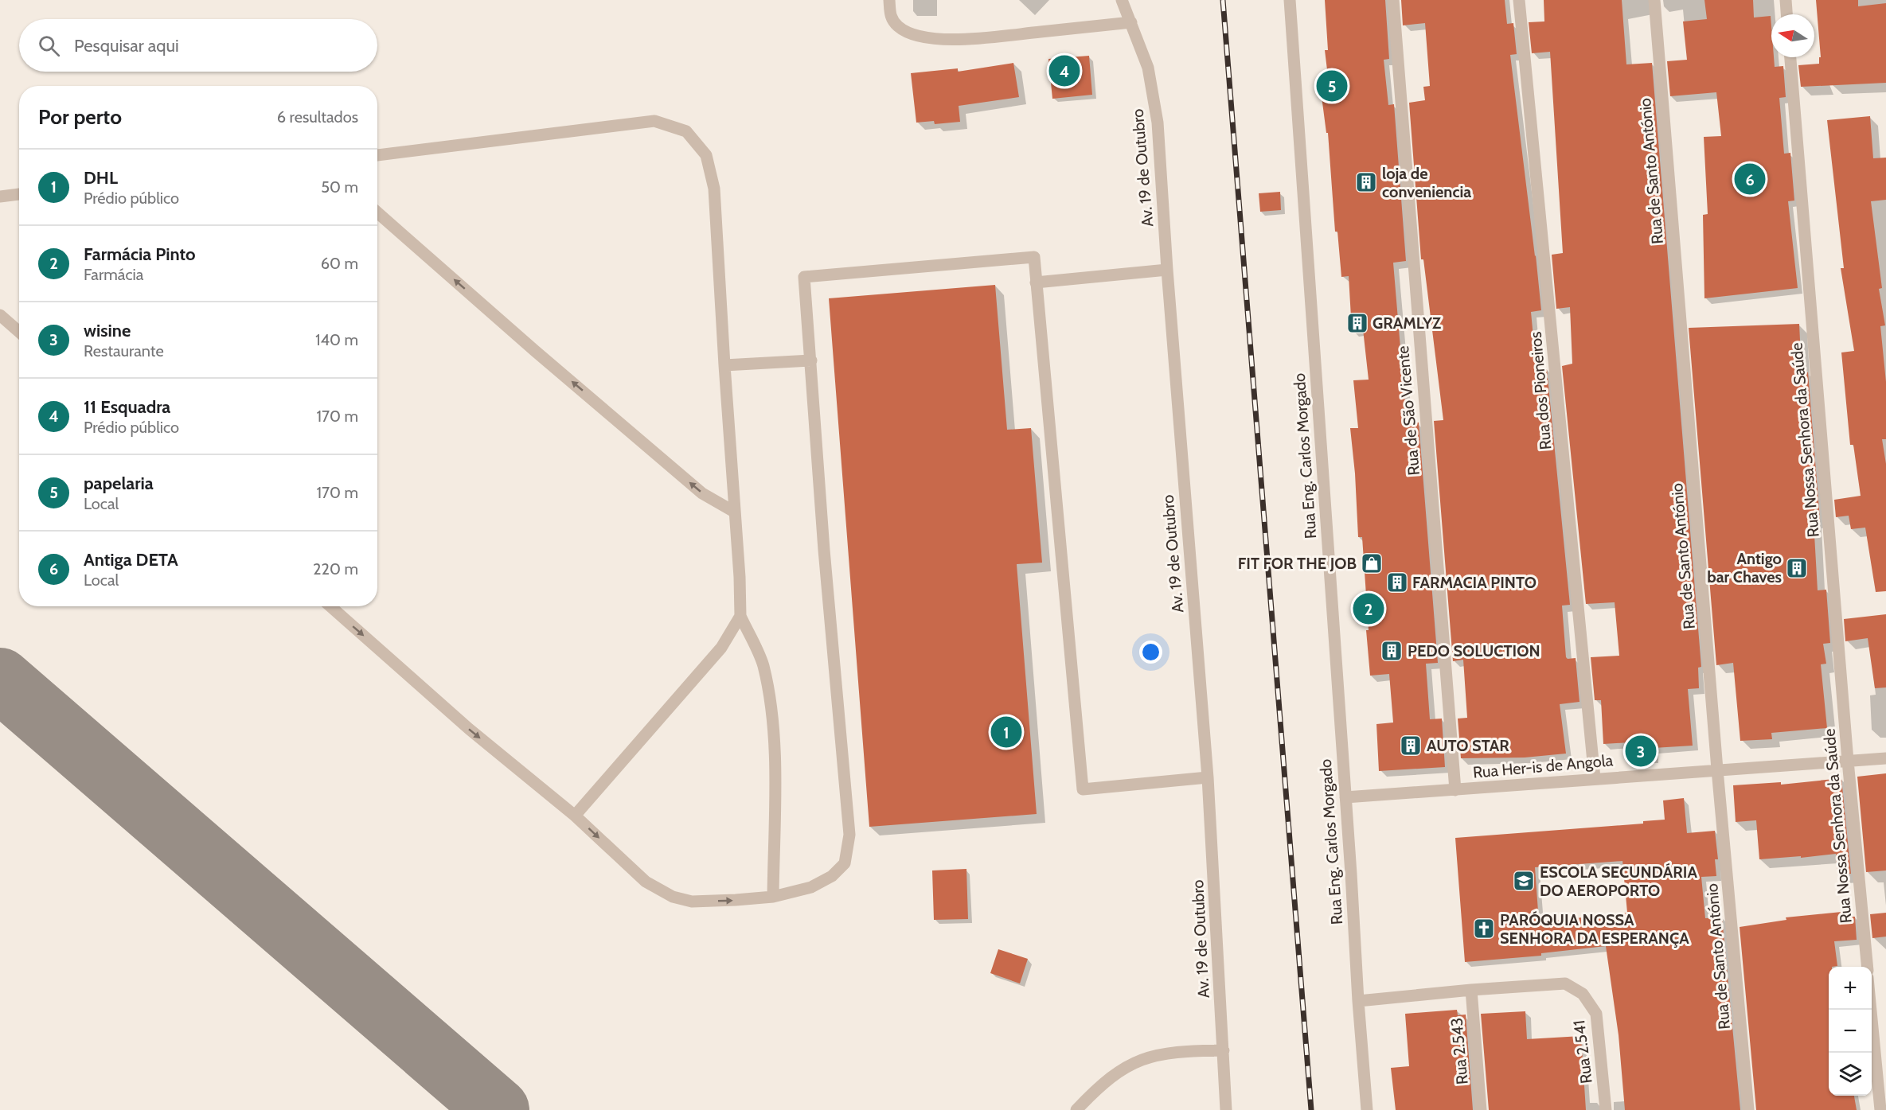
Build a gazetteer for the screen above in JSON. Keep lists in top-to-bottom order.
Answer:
{
  "streets": {
    "street": [
      "Av. 19 de Outubro",
      "Rua de Santo António",
      "Rua dos Pioneiros",
      "Rua de São Vicente",
      "Rua Nossa Senhora da Saúde",
      "Rua Eng. Carlos Morgado",
      "Rua Her-is de Angola",
      "Rua 2.543",
      "Rua 2.541"
    ]
  },
  "crossings": [
    ["Rua de Santo António", "Rua Her-is de Angola"],
    ["Rua dos Pioneiros", "Rua Her-is de Angola"],
    ["Rua de São Vicente", "Rua Her-is de Angola"],
    ["Rua Nossa Senhora da Saúde", "Rua Her-is de Angola"],
    ["Rua Eng. Carlos Morgado", "Rua Her-is de Angola"],
    ["Rua 2.543", "Rua 2.541"]
  ],
  "places": {
    "building": [
      "loja de conveniencia",
      "GRAMLYZ",
      "Antigo bar Chaves",
      "FARMACIA PINTO",
      "PEDO SOLUCTION",
      "AUTO STAR"
    ],
    "shop": ["FIT FOR THE JOB"],
    "school or university": ["ESCOLA SECUNDÁRIA DO AEROPORTO"],
    "church": ["PARÓQUIA NOSSA SENHORA DA ESPERANÇA"]
  },
  "north": "left",
  "page": {
    "search": "Pesquisar aqui",
    "pins": [
      "4",
      "5",
      "6",
      "2",
      "1",
      "3"
    ],
    "heading": ["Por perto", "6 resultados"],
    "list": [
      {
        "mark": "1",
        "name": "DHL",
        "note": "Prédio público",
        "value": "50 m"
      },
      {
        "mark": "2",
        "name": "Farmácia Pinto",
        "note": "Farmácia",
        "value": "60 m"
      },
      {
        "mark": "3",
        "name": "wisine",
        "note": "Restaurante",
        "value": "140 m"
      },
      {
        "mark": "4",
        "name": "11 Esquadra",
        "note": "Prédio público",
        "value": "170 m"
      },
      {
        "mark": "5",
        "name": "papelaria",
        "note": "Local",
        "value": "170 m"
      },
      {
        "mark": "6",
        "name": "Antiga DETA",
        "note": "Local",
        "value": "220 m"
      }
    ],
    "map_buttons": ["+", "−"]
  }
}
